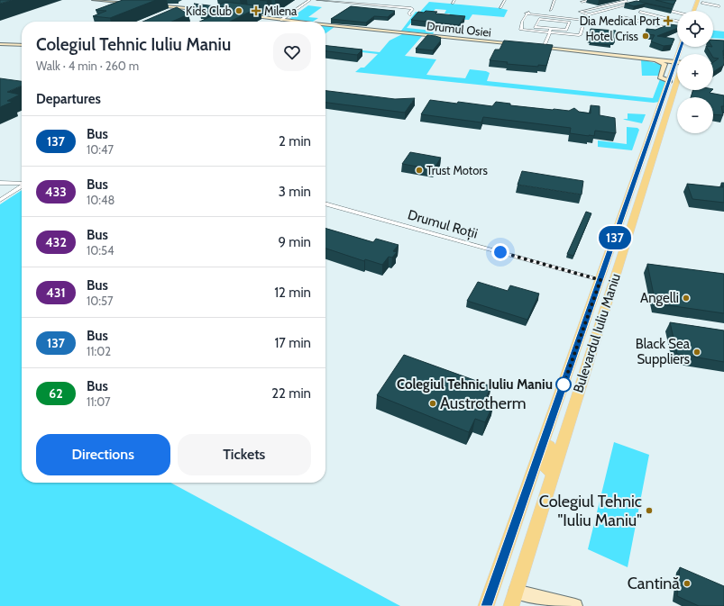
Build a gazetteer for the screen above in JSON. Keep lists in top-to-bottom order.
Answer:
{
  "streets": {
    "main road": ["Bulevardul Iuliu Maniu"],
    "street": ["Drumul Osiei", "Drumul Roții"]
  },
  "crossings": [
    ["Drumul Roții", "Bulevardul Iuliu Maniu"]
  ],
  "places": {
    "other": [
      "Kids Club",
      "Hotel Criss",
      "Trust Motors",
      "Angelli",
      "Black Sea Suppliers",
      "Colegiul Tehnic Iuliu Maniu",
      "Austrotherm",
      "Colegiul Tehnic \"Iuliu Maniu\"",
      "Cantină"
    ],
    "health": ["Milena", "Dia Medical Port"]
  },
  "lines": ["bus line 137"],
  "page": {
    "on_map": "137",
    "map_buttons": ["+", "−"],
    "heading": [
      ["Colegiul Tehnic Iuliu Maniu", "Walk · 4 min · 260 m"],
      "Departures"
    ],
    "list": [
      {
        "mark": "137",
        "name": "Bus",
        "note": "10:47",
        "value": "2 min"
      },
      {
        "mark": "433",
        "name": "Bus",
        "note": "10:48",
        "value": "3 min"
      },
      {
        "mark": "432",
        "name": "Bus",
        "note": "10:54",
        "value": "9 min"
      },
      {
        "mark": "431",
        "name": "Bus",
        "note": "10:57",
        "value": "12 min"
      },
      {
        "mark": "137",
        "name": "Bus",
        "note": "11:02",
        "value": "17 min"
      },
      {
        "mark": "62",
        "name": "Bus",
        "note": "11:07",
        "value": "22 min"
      }
    ],
    "buttons": ["Directions", "Tickets"]
  }
}
